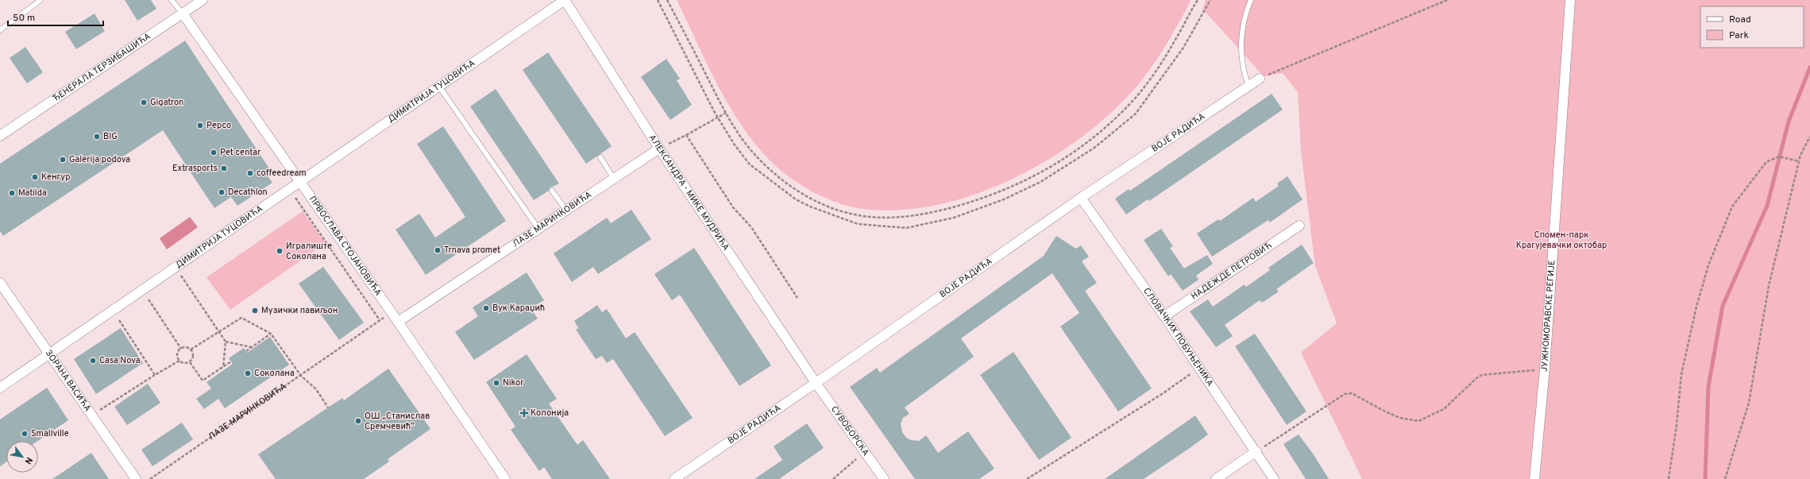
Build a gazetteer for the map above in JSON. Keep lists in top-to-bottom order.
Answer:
{
  "streets": {
    "street": [
      "ЂЕНЕРАЛА ТЕРЗИБАШИЋА",
      "ДИМИТРИЈА ТУЦОВИЋА",
      "ВОЈЕ РАДИЋА",
      "АЛЕКСАНДРА - МИКЕ МУДРИЋА",
      "ЛАЗЕ МАРИНКОВИЋА",
      "ПРВОСЛАВА СТОЈАНОВИЋА",
      "НАДЕЖДЕ ПЕТРОВИЋ",
      "ЈУЖНОМОРАВСКЕ РЕГИЈЕ",
      "СЛОВАЧКИХ ПОБУЊЕНИКА",
      "ЗОРАНА ВАСИЋА",
      "СУВОБОРСКА"
    ]
  },
  "crossings": [
    ["ЂЕНЕРАЛА ТЕРЗИБАШИЋА", "ПРВОСЛАВА СТОЈАНОВИЋА"],
    ["ДИМИТРИЈА ТУЦОВИЋА", "АЛЕКСАНДРА - МИКЕ МУДРИЋА"],
    ["ДИМИТРИЈА ТУЦОВИЋА", "ПРВОСЛАВА СТОЈАНОВИЋА"],
    ["ДИМИТРИЈА ТУЦОВИЋА", "ЗОРАНА ВАСИЋА"],
    ["ВОЈЕ РАДИЋА", "АЛЕКСАНДРА - МИКЕ МУДРИЋА"],
    ["ВОЈЕ РАДИЋА", "СЛОВАЧКИХ ПОБУЊЕНИКА"],
    ["ВОЈЕ РАДИЋА", "СУВОБОРСКА"],
    ["АЛЕКСАНДРА - МИКЕ МУДРИЋА", "ЛАЗЕ МАРИНКОВИЋА"],
    ["АЛЕКСАНДРА - МИКЕ МУДРИЋА", "СУВОБОРСКА"],
    ["ЛАЗЕ МАРИНКОВИЋА", "ПРВОСЛАВА СТОЈАНОВИЋА"],
    ["НАДЕЖДЕ ПЕТРОВИЋ", "СЛОВАЧКИХ ПОБУЊЕНИКА"]
  ],
  "parks": ["Спомен-парк Крагујевачки октобар"],
  "places": {
    "other": [
      "Gigatron",
      "Pepco",
      "BIG",
      "Pet centar",
      "Galerija podova",
      "Extrasports",
      "coffeedream",
      "Кенгур",
      "Decathlon",
      "Matilda",
      "Trnava promet",
      "Игралиште Соколана",
      "Вук Караџић",
      "Музички павиљон",
      "Casa Nova",
      "Соколана",
      "Nikor",
      "ОШ „Станислав Сремчевић”",
      "Smallville"
    ],
    "health": ["Колонија"]
  },
  "legend": ["Road", "Park"],
  "scale_bar": "50 m",
  "north": "bottom right"
}
